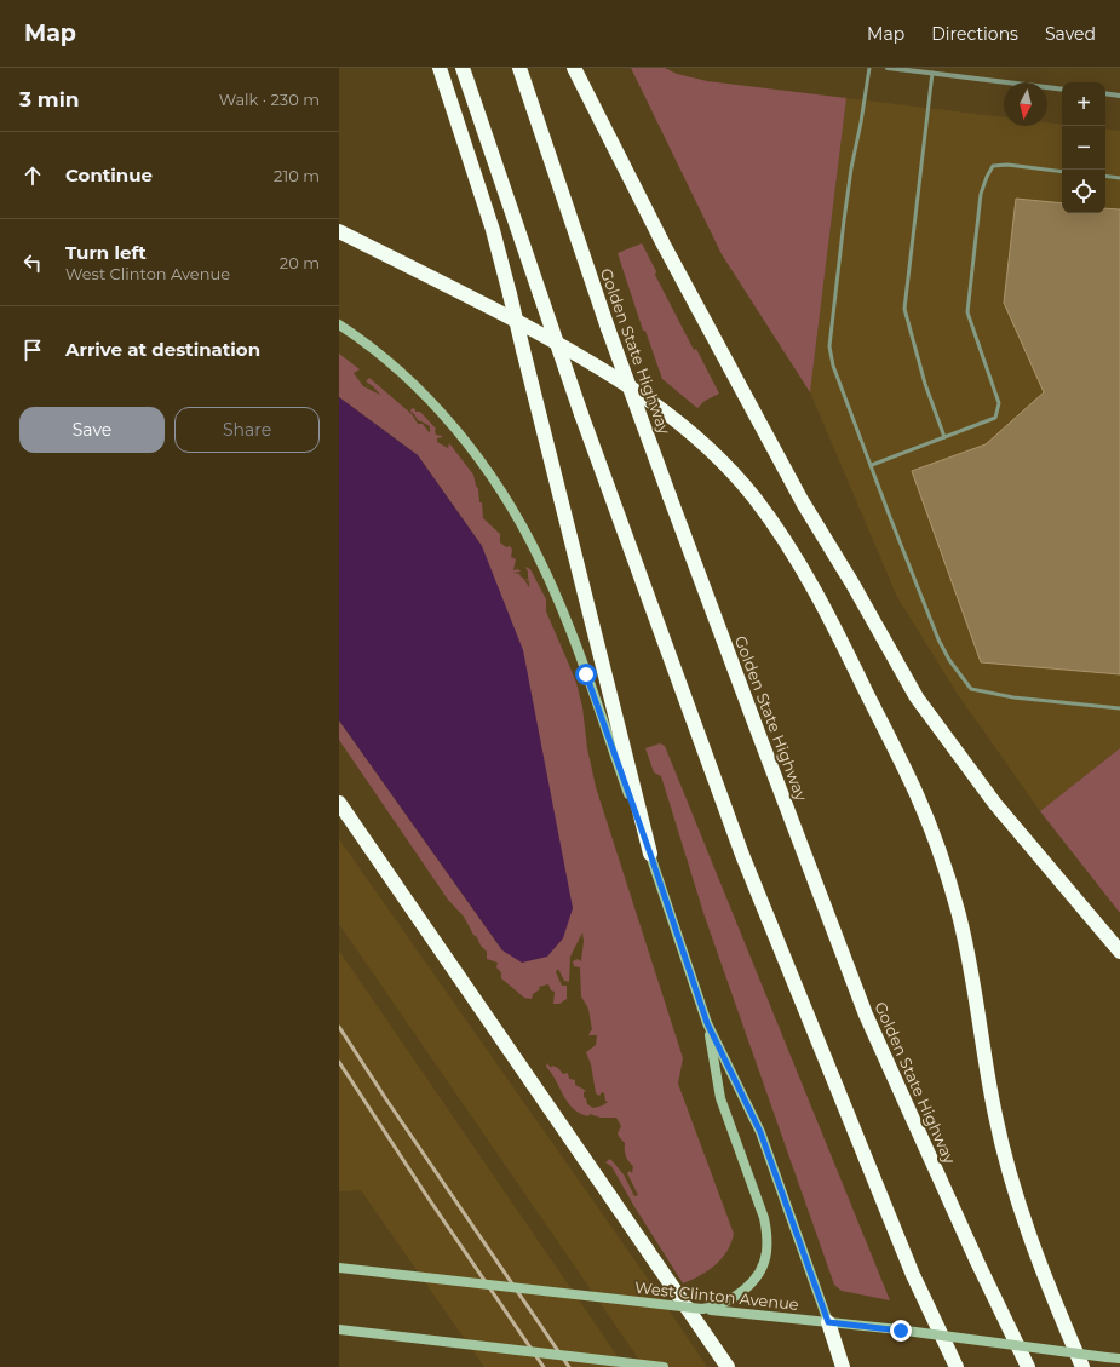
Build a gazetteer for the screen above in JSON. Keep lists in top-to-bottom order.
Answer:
{
  "streets": {
    "highway": ["Golden State Highway"],
    "main road": ["West Clinton Avenue"]
  },
  "north": "bottom",
  "page": {
    "header": "Map",
    "nav": ["Map", "Directions", "Saved"],
    "heading": ["3 min", "Walk · 230 m"],
    "map_buttons": ["+", "−"],
    "list": [
      ["Continue", "210 m"],
      ["Turn left", "West Clinton Avenue", "20 m"],
      "Arrive at destination"
    ],
    "buttons": ["Save", "Share"]
  }
}
